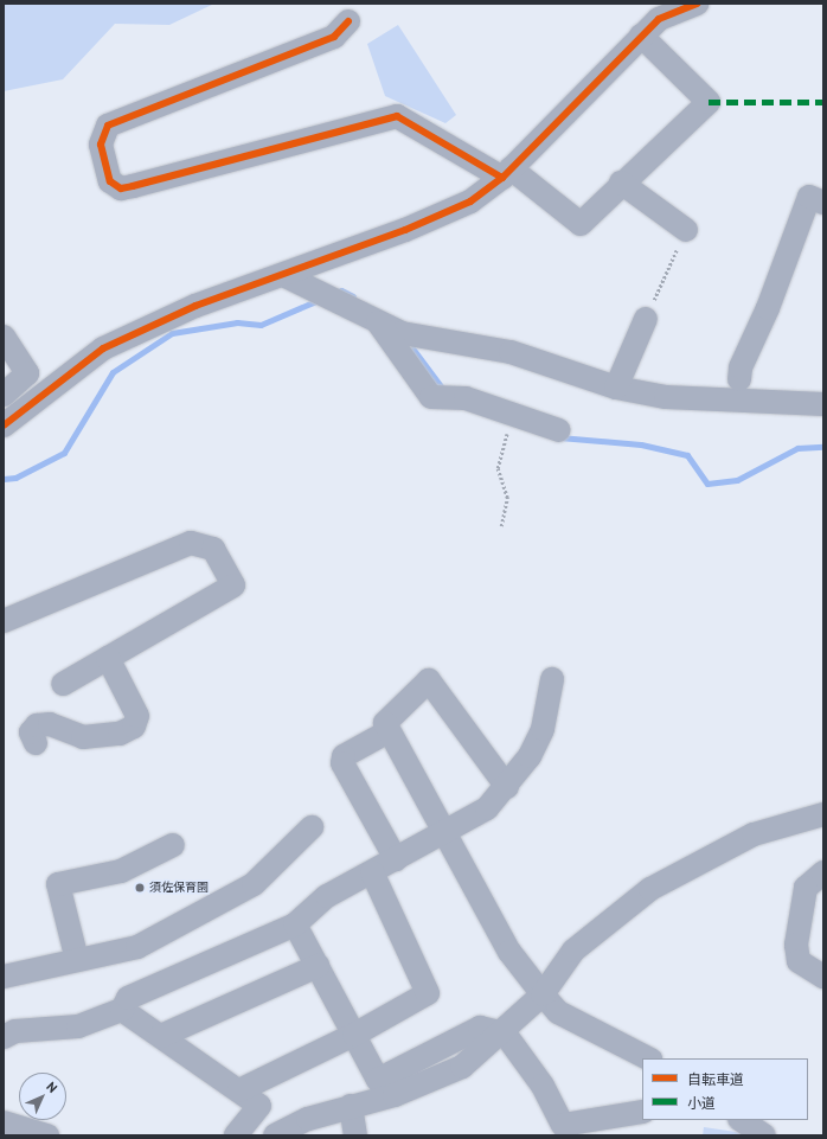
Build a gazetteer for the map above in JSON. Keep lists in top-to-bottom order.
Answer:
{
  "places": ["須佐保育園"],
  "legend": ["自転車道", "小道"],
  "north": "top right"
}
